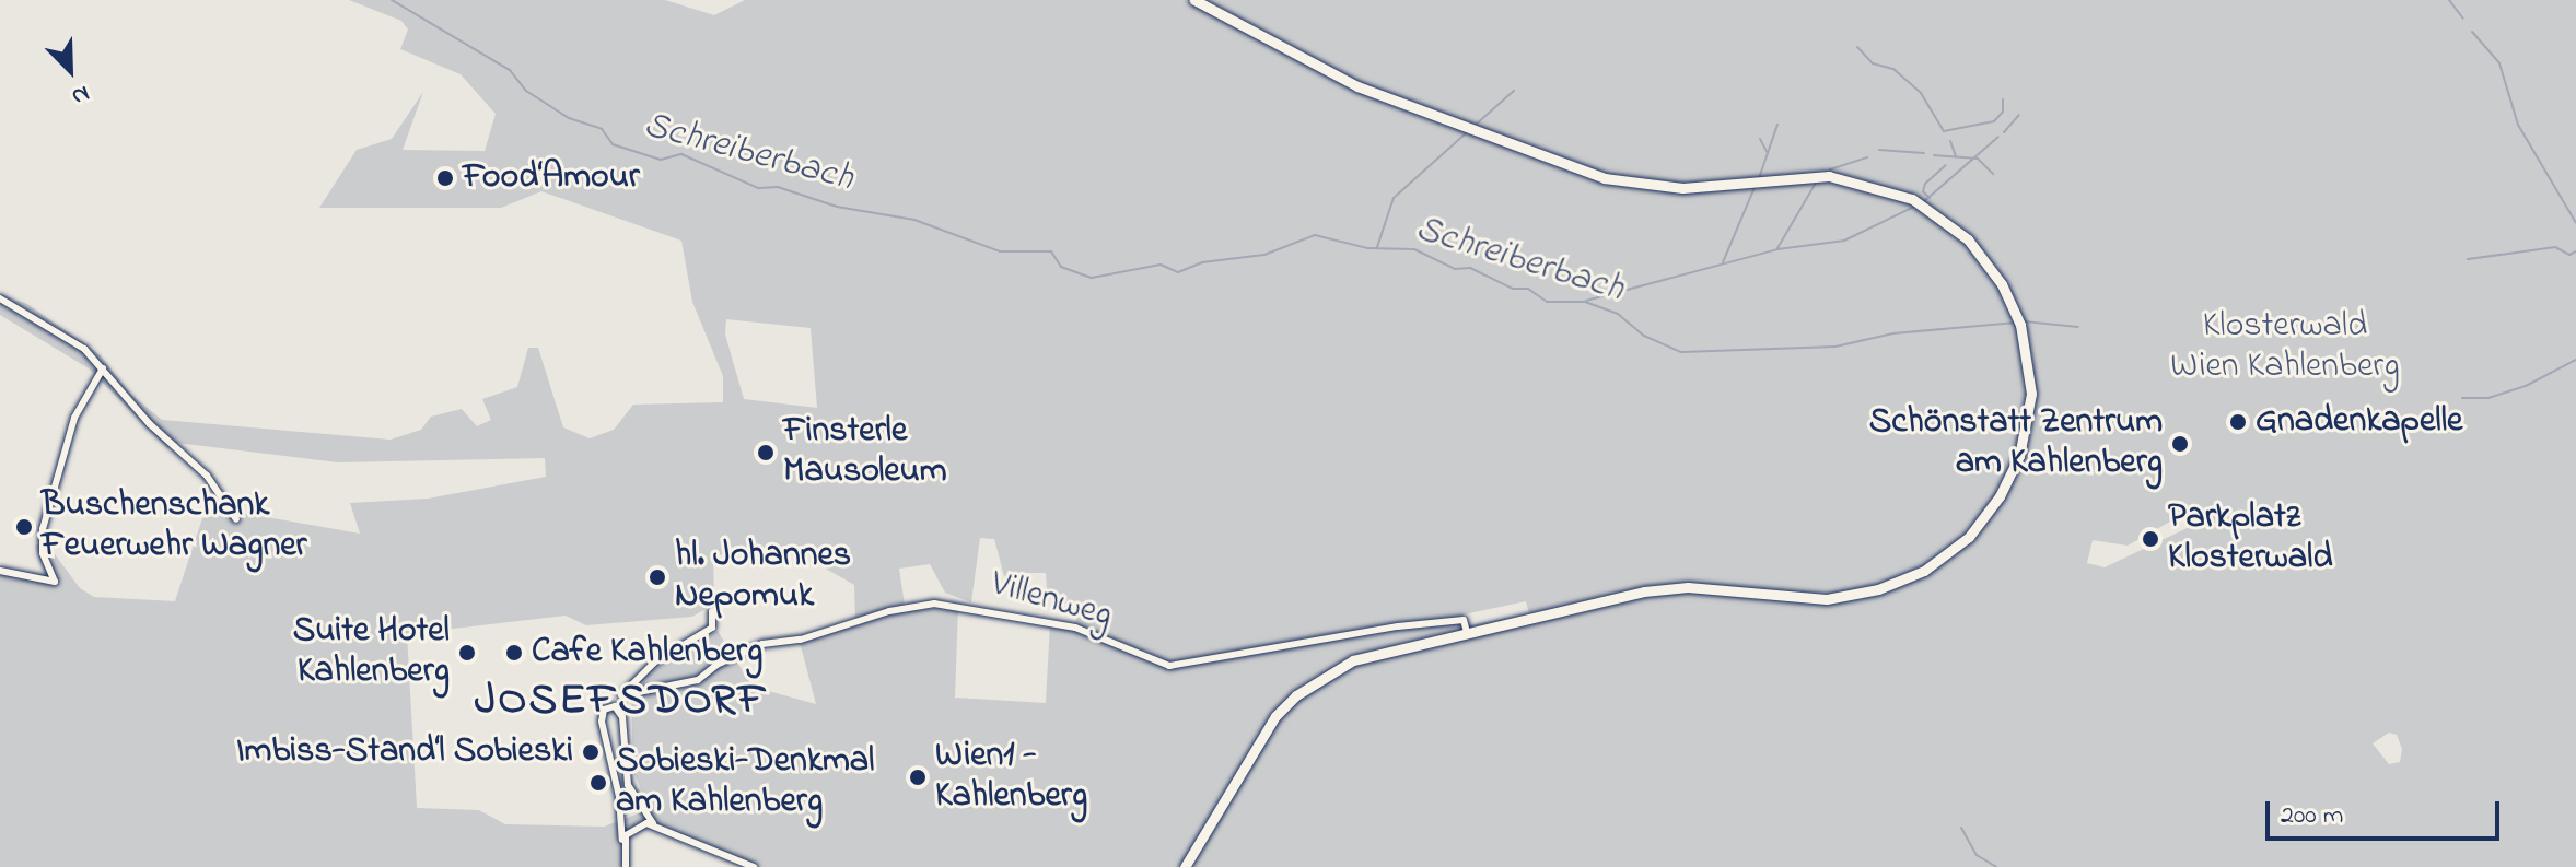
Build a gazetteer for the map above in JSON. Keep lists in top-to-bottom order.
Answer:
{
  "streets": {
    "street": ["Villenweg"]
  },
  "districts": ["JOSEFSDORF"],
  "water": ["Schreiberbach"],
  "parks": ["Klosterwald Wien Kahlenberg"],
  "places": [
    "Food‘Amour",
    "Gnadenkapelle",
    "Schönstatt Zentrum am Kahlenberg",
    "Finsterle Mausoleum",
    "Buschenschank Feuerwehr Wagner",
    "Parkplatz Klosterwald",
    "hl. Johannes Nepomuk",
    "Suite Hotel Kahlenberg",
    "Cafe Kahlenberg",
    "Imbiss-Stand‘l Sobieski",
    "Wien1 - Kahlenberg",
    "Sobieski-Denkmal am Kahlenberg"
  ],
  "scale_bar": "200 m",
  "north": "bottom right"
}
